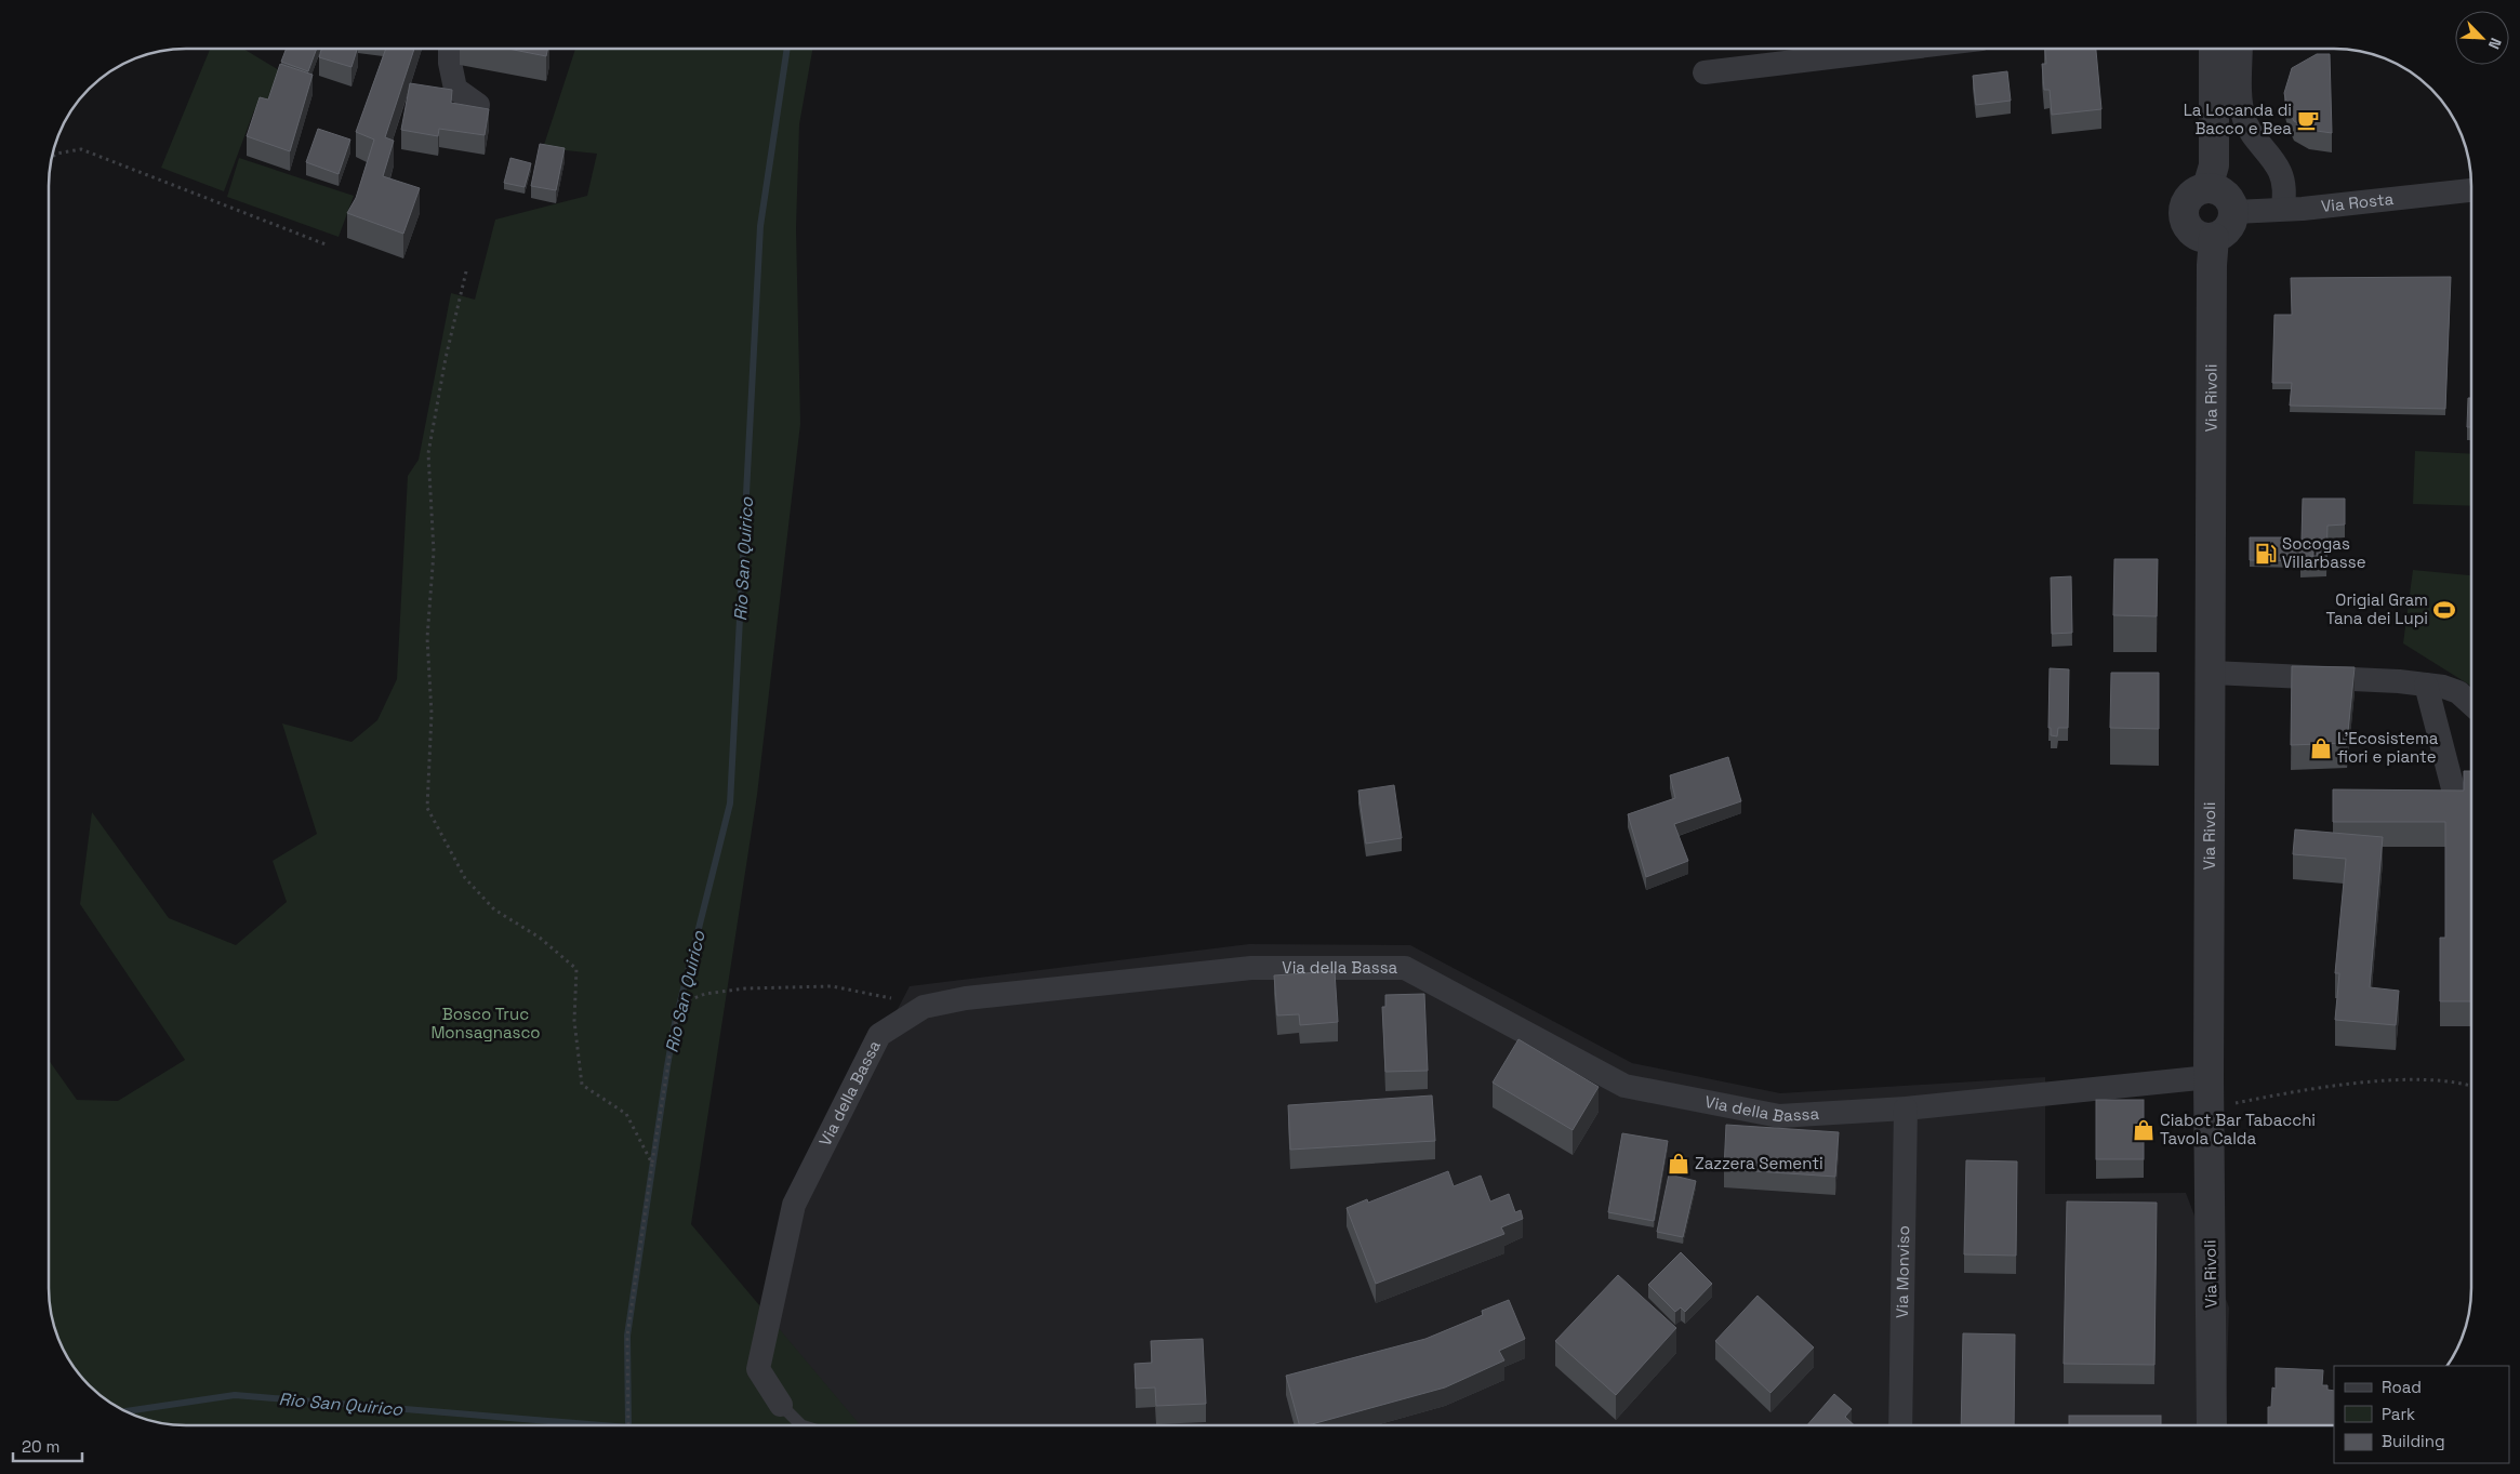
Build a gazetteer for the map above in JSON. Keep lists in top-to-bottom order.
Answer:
{
  "streets": {
    "street": [
      "Via Rosta",
      "Via Rivoli",
      "Via della Bassa",
      "Via Monviso"
    ]
  },
  "crossings": [
    ["Via Rosta", "Via Rivoli"],
    ["Via Rivoli", "Via della Bassa"],
    ["Via della Bassa", "Via Monviso"]
  ],
  "water": ["Rio San Quirico"],
  "parks": ["Bosco Truc Monsagnasco"],
  "places": {
    "cafe": ["La Locanda di Bacco e Bea"],
    "fuel station": ["Socogas Villarbasse"],
    "sports": ["Origial Gram Tana dei Lupi"],
    "shop": ["L'Ecosistema fiori e piante", "Ciabot Bar Tabacchi Tavola Calda", "Zazzera Sementi"]
  },
  "legend": ["Road", "Park", "Building"],
  "scale_bar": "20 m",
  "north": "bottom right"
}
